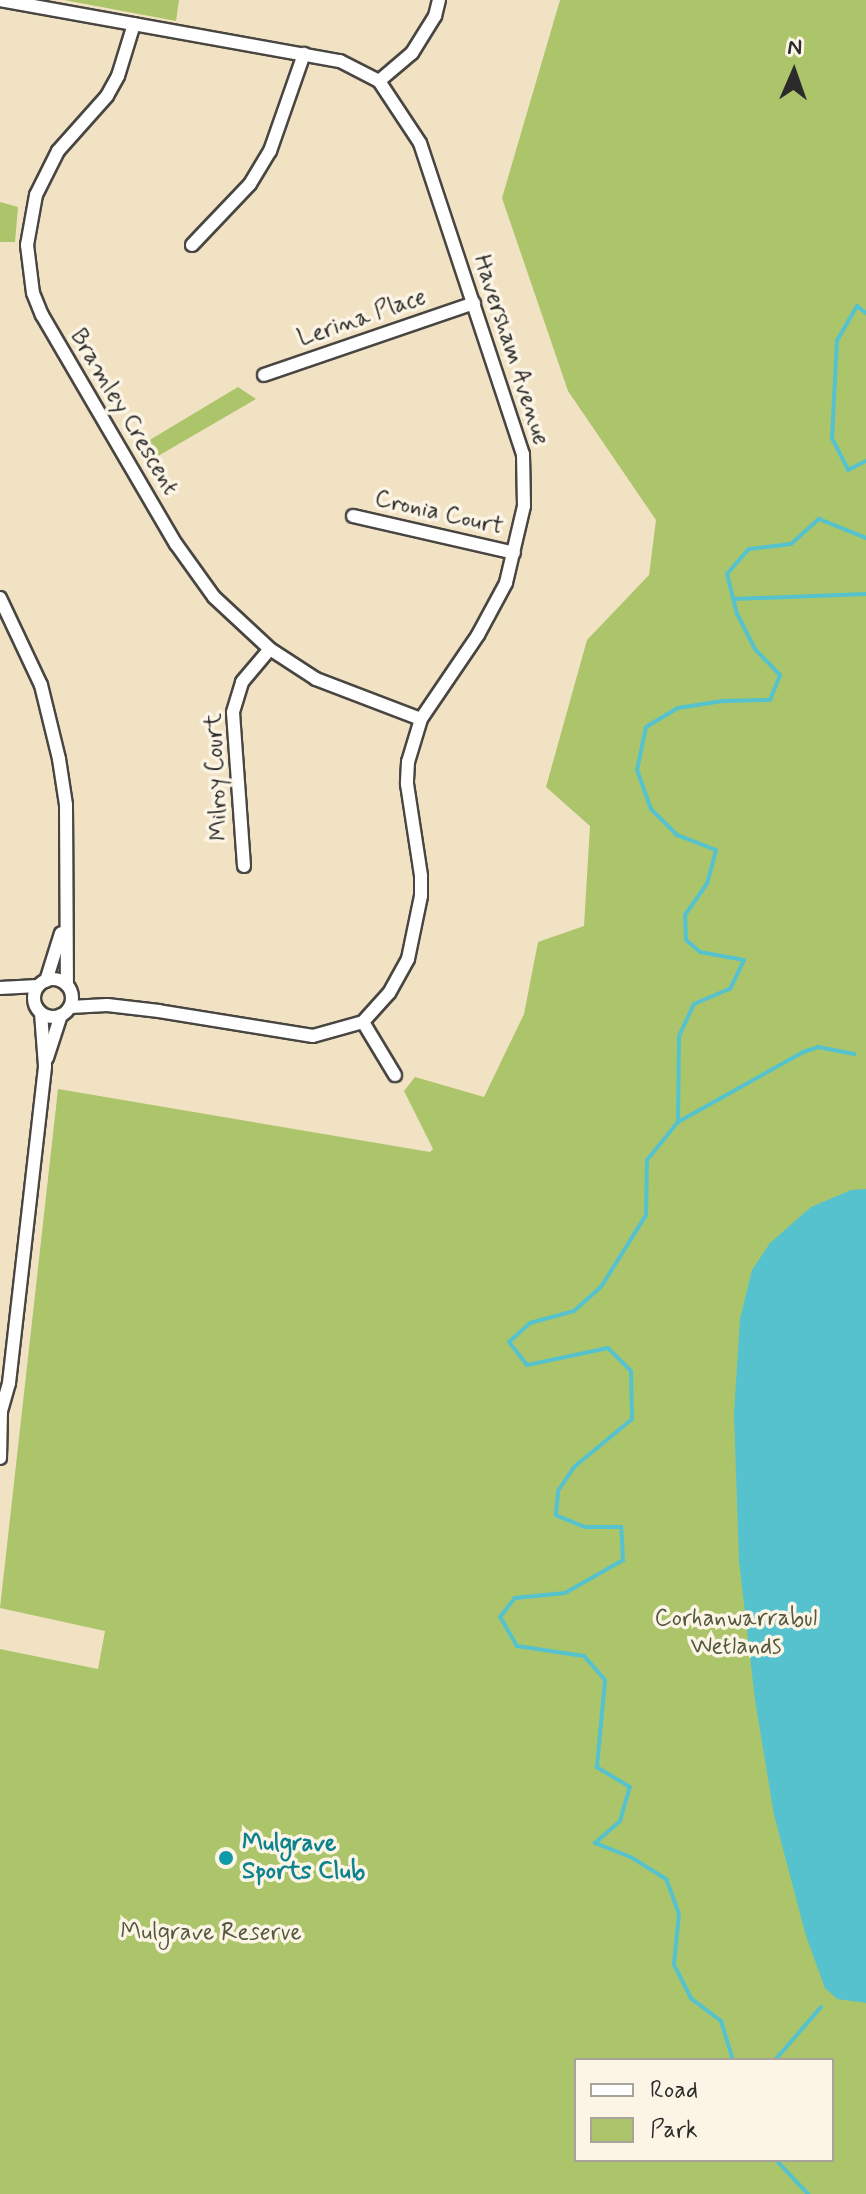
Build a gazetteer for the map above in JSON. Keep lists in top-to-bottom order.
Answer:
{
  "streets": {
    "street": [
      "Lerina Place",
      "Haversham Avenue",
      "Bramley Crescent",
      "Cronia Court",
      "Milroy Court"
    ]
  },
  "crossings": [
    ["Lerina Place", "Haversham Avenue"],
    ["Haversham Avenue", "Bramley Crescent"],
    ["Haversham Avenue", "Cronia Court"],
    ["Bramley Crescent", "Milroy Court"]
  ],
  "parks": ["Corhanwarrabul Wetlands", "Mulgrave Reserve"],
  "places": ["Mulgrave Sports Club"],
  "legend": ["Road", "Park"],
  "north": "top"
}
